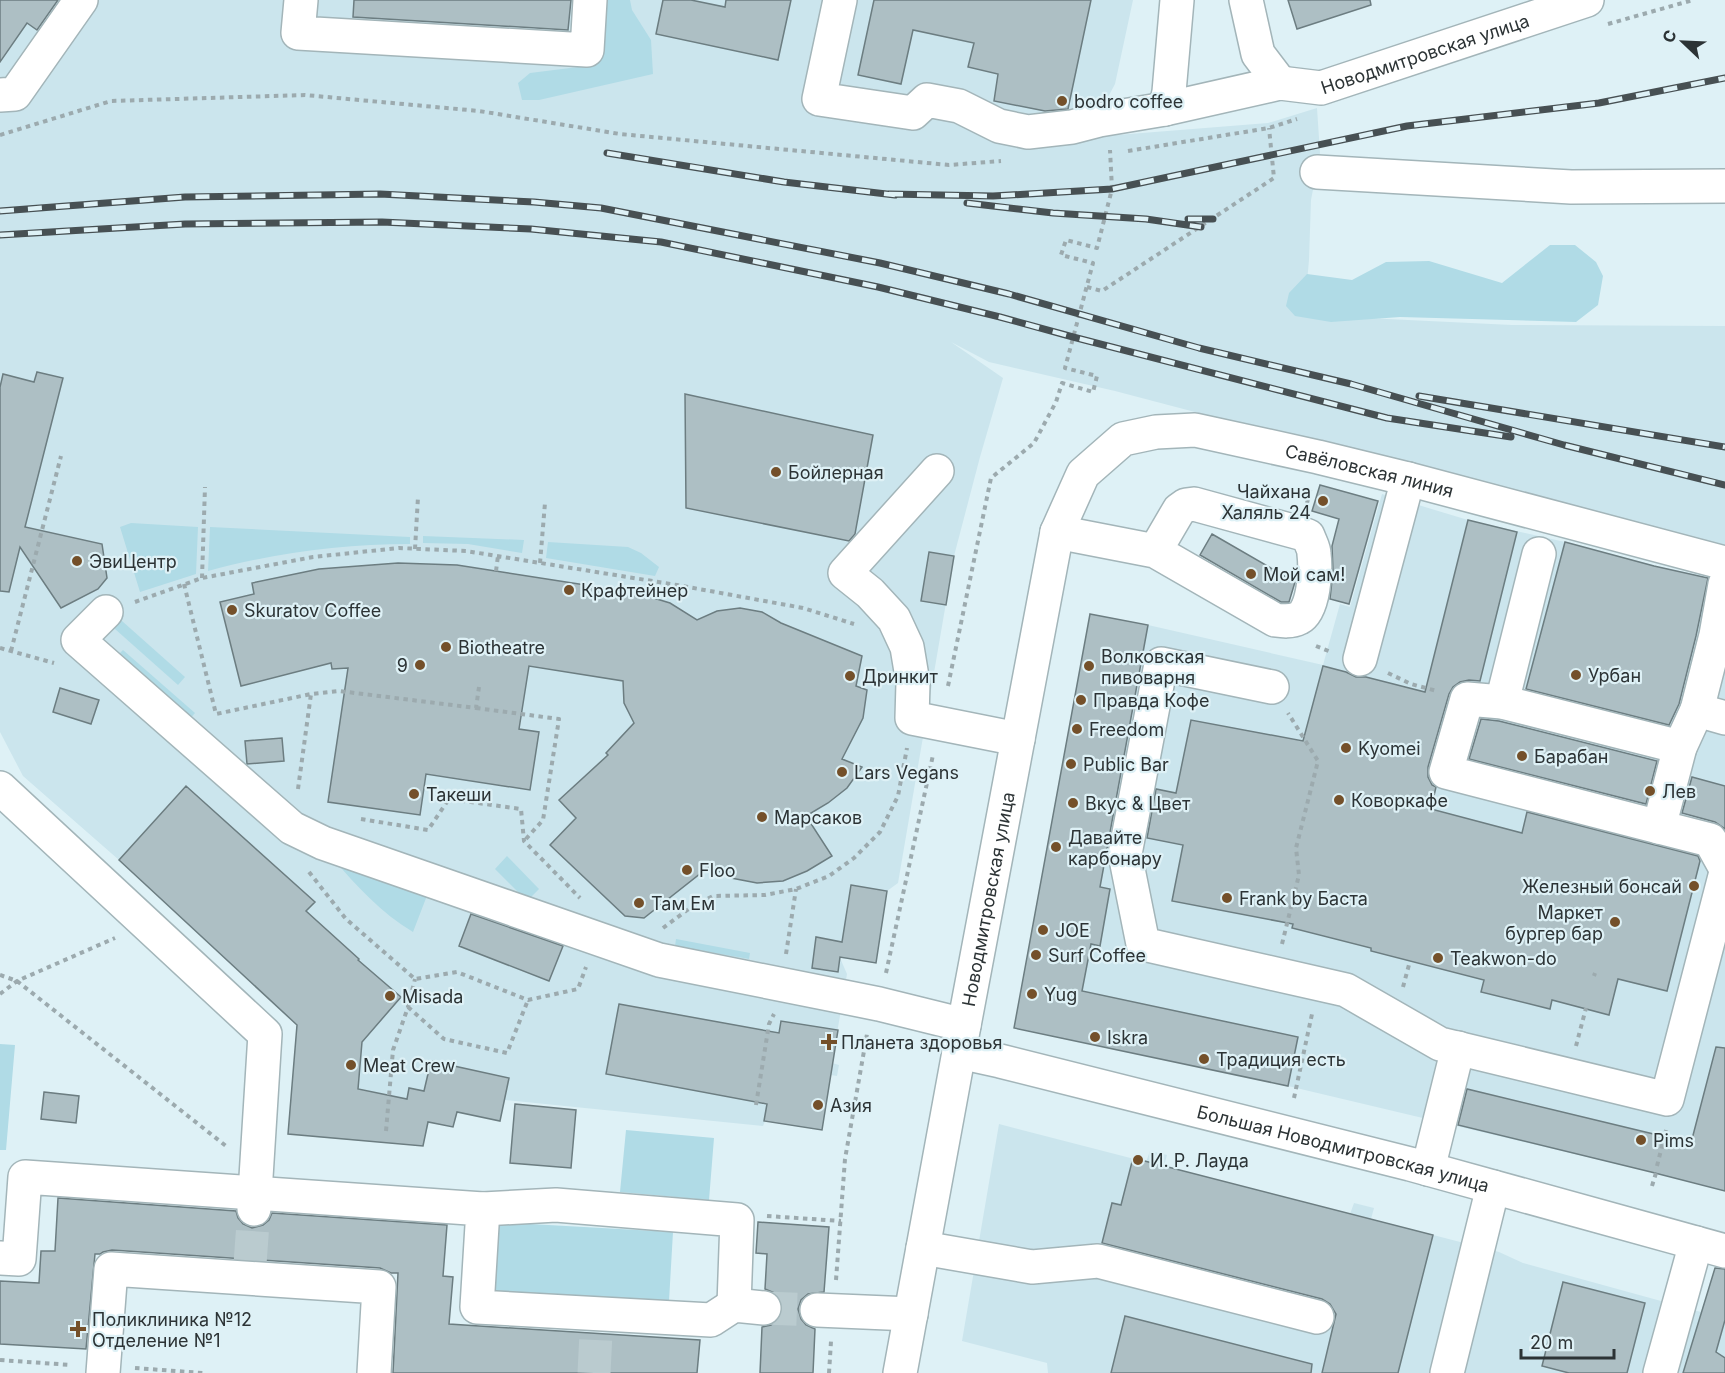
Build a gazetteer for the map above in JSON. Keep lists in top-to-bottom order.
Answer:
{
  "streets": {
    "street": ["Новодмитровская улица", "Савёловская линия", "Большая Новодмитровская улица"]
  },
  "crossings": [
    ["Новодмитровская улица", "Савёловская линия"],
    ["Новодмитровская улица", "Большая Новодмитровская улица"]
  ],
  "places": {
    "other": [
      "bodro coffee",
      "Бойлерная",
      "Чайхана Халяль 24",
      "ЭвиЦентр",
      "Мой сам!",
      "Крафтейнер",
      "Skuratov Coffee",
      "Biotheatre",
      "9",
      "Волковская пивоварня",
      "Урбан",
      "Дринкит",
      "Правда Кофе",
      "Freedom",
      "Kyomei",
      "Барабан",
      "Public Bar",
      "Lars Vegans",
      "Лев",
      "Такеши",
      "Коворкафе",
      "Вкус & Цвет",
      "Марсаков",
      "Давайте карбонару",
      "Floo",
      "Железный бонсай",
      "Frank by Баста",
      "Там Ем",
      "Маркет бургер бар",
      "JOE",
      "Surf Coffee",
      "Teakwon-do",
      "Yug",
      "Misada",
      "Iskra",
      "Традиция есть",
      "Meat Crew",
      "Азия",
      "Pims",
      "И. Р. Лауда"
    ],
    "health": ["Планета здоровья", "Поликлиника №12 Отделение №1"]
  },
  "scale_bar": "20 m",
  "north": "top left"
}
